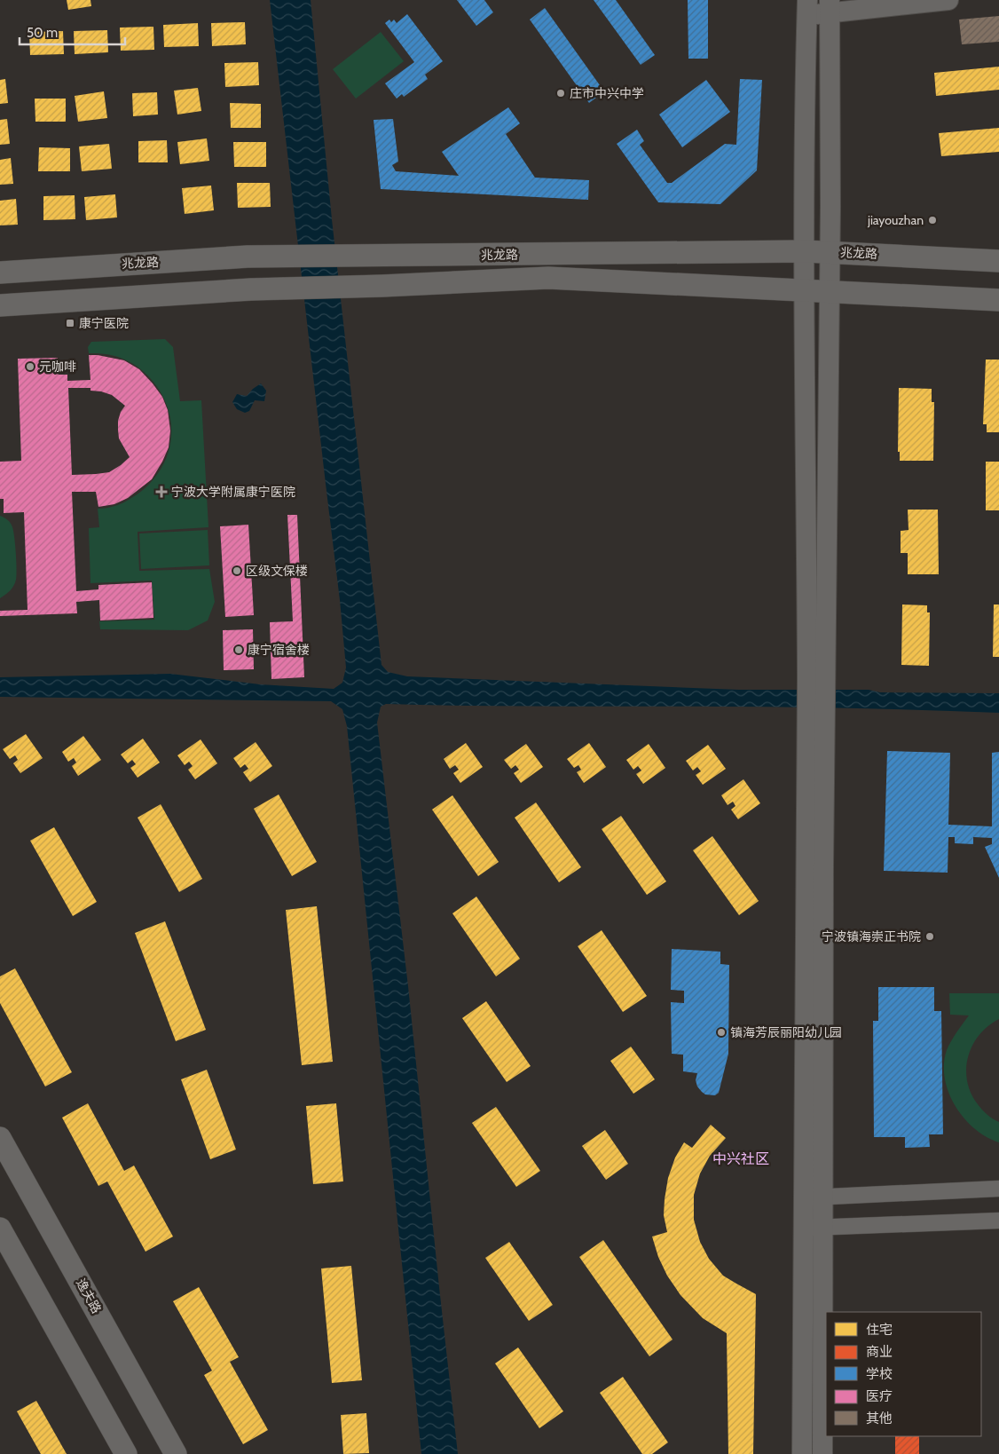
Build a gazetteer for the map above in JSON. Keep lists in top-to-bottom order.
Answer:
{
  "streets": {
    "main road": ["兆龙路", "逸夫路"]
  },
  "districts": ["中兴社区"],
  "places": {
    "other": [
      "庄市中兴中学",
      "jiayouzhan",
      "元咖啡",
      "区级文保楼",
      "康宁宿舍楼",
      "宁波镇海崇正书院",
      "镇海芳辰丽阳幼儿园"
    ],
    "transit": ["康宁医院"],
    "health": ["宁波大学附属康宁医院"]
  },
  "legend": [
    "住宅",
    "商业",
    "学校",
    "医疗",
    "其他"
  ],
  "scale_bar": "50 m"
}
